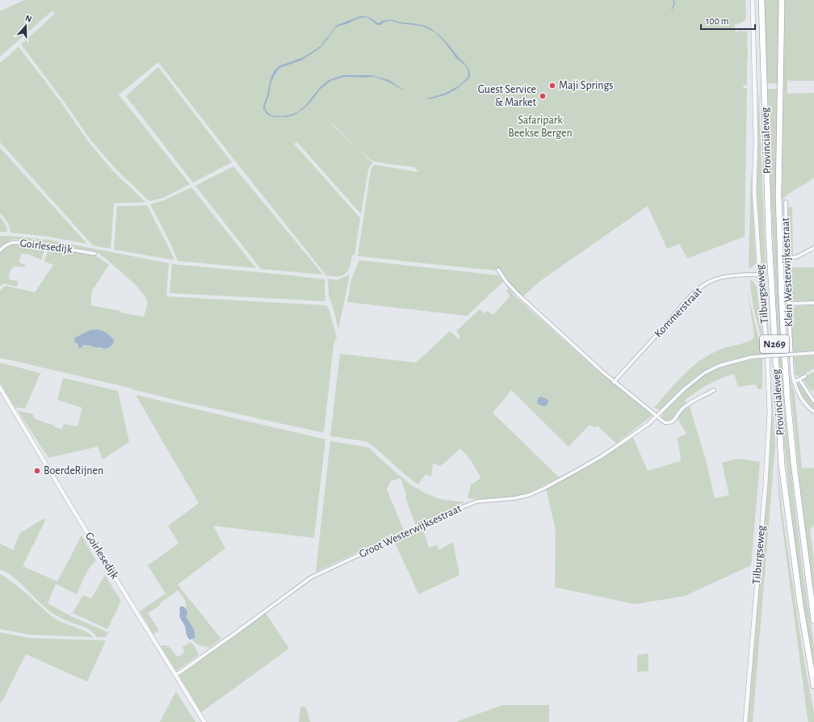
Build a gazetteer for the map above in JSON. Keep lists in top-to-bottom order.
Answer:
{
  "streets": {
    "highway": ["Provincialeweg", "N269"],
    "street": [
      "Goirlesedijk",
      "Klein Westerwijksestraat",
      "Tilburgseweg",
      "Kommerstraat",
      "Groot Westerwijksestraat"
    ]
  },
  "crossings": [
    ["Goirlesedijk", "Groot Westerwijksestraat"],
    ["Tilburgseweg", "Kommerstraat"]
  ],
  "parks": ["Safaripark Beekse Bergen"],
  "places": ["Maji Springs", "Guest Service & Market", "BoerdeRijnen"],
  "scale_bar": "100 m",
  "north": "top"
}
